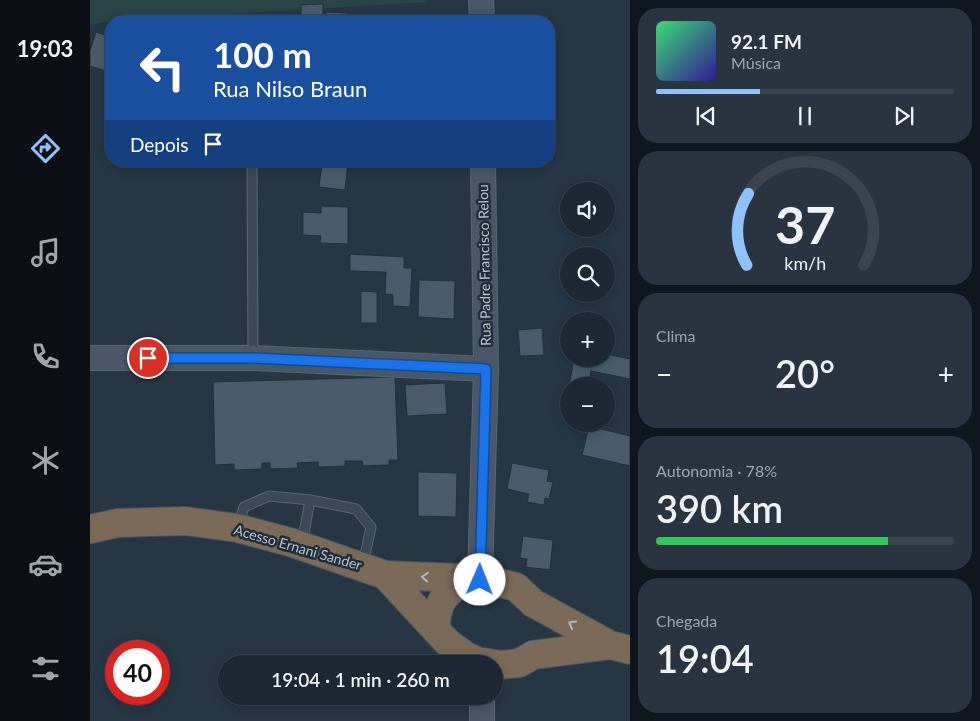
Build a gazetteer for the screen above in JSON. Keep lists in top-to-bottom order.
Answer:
{
  "streets": {
    "highway": ["Acesso Ernani Sander"],
    "street": ["Rua Padre Francisco Relou"]
  },
  "crossings": [
    ["Rua Padre Francisco Relou", "Acesso Ernani Sander"]
  ],
  "page": {
    "tabs": "19:03",
    "turn": ["100 m", "Rua Nilso Braun"],
    "song": ["92.1 FM", "Música"],
    "then": "Depois",
    "map_buttons": ["+", "−"],
    "tile": [
      "Clima",
      ["Autonomia · 78%", "390 km"],
      ["Chegada", "19:04"]
    ],
    "heat": ["−", "20°", "+"],
    "limit": "40",
    "trip": "19:04 · 1 min · 260 m",
    "gauge": ["37", "km/h"]
  }
}
